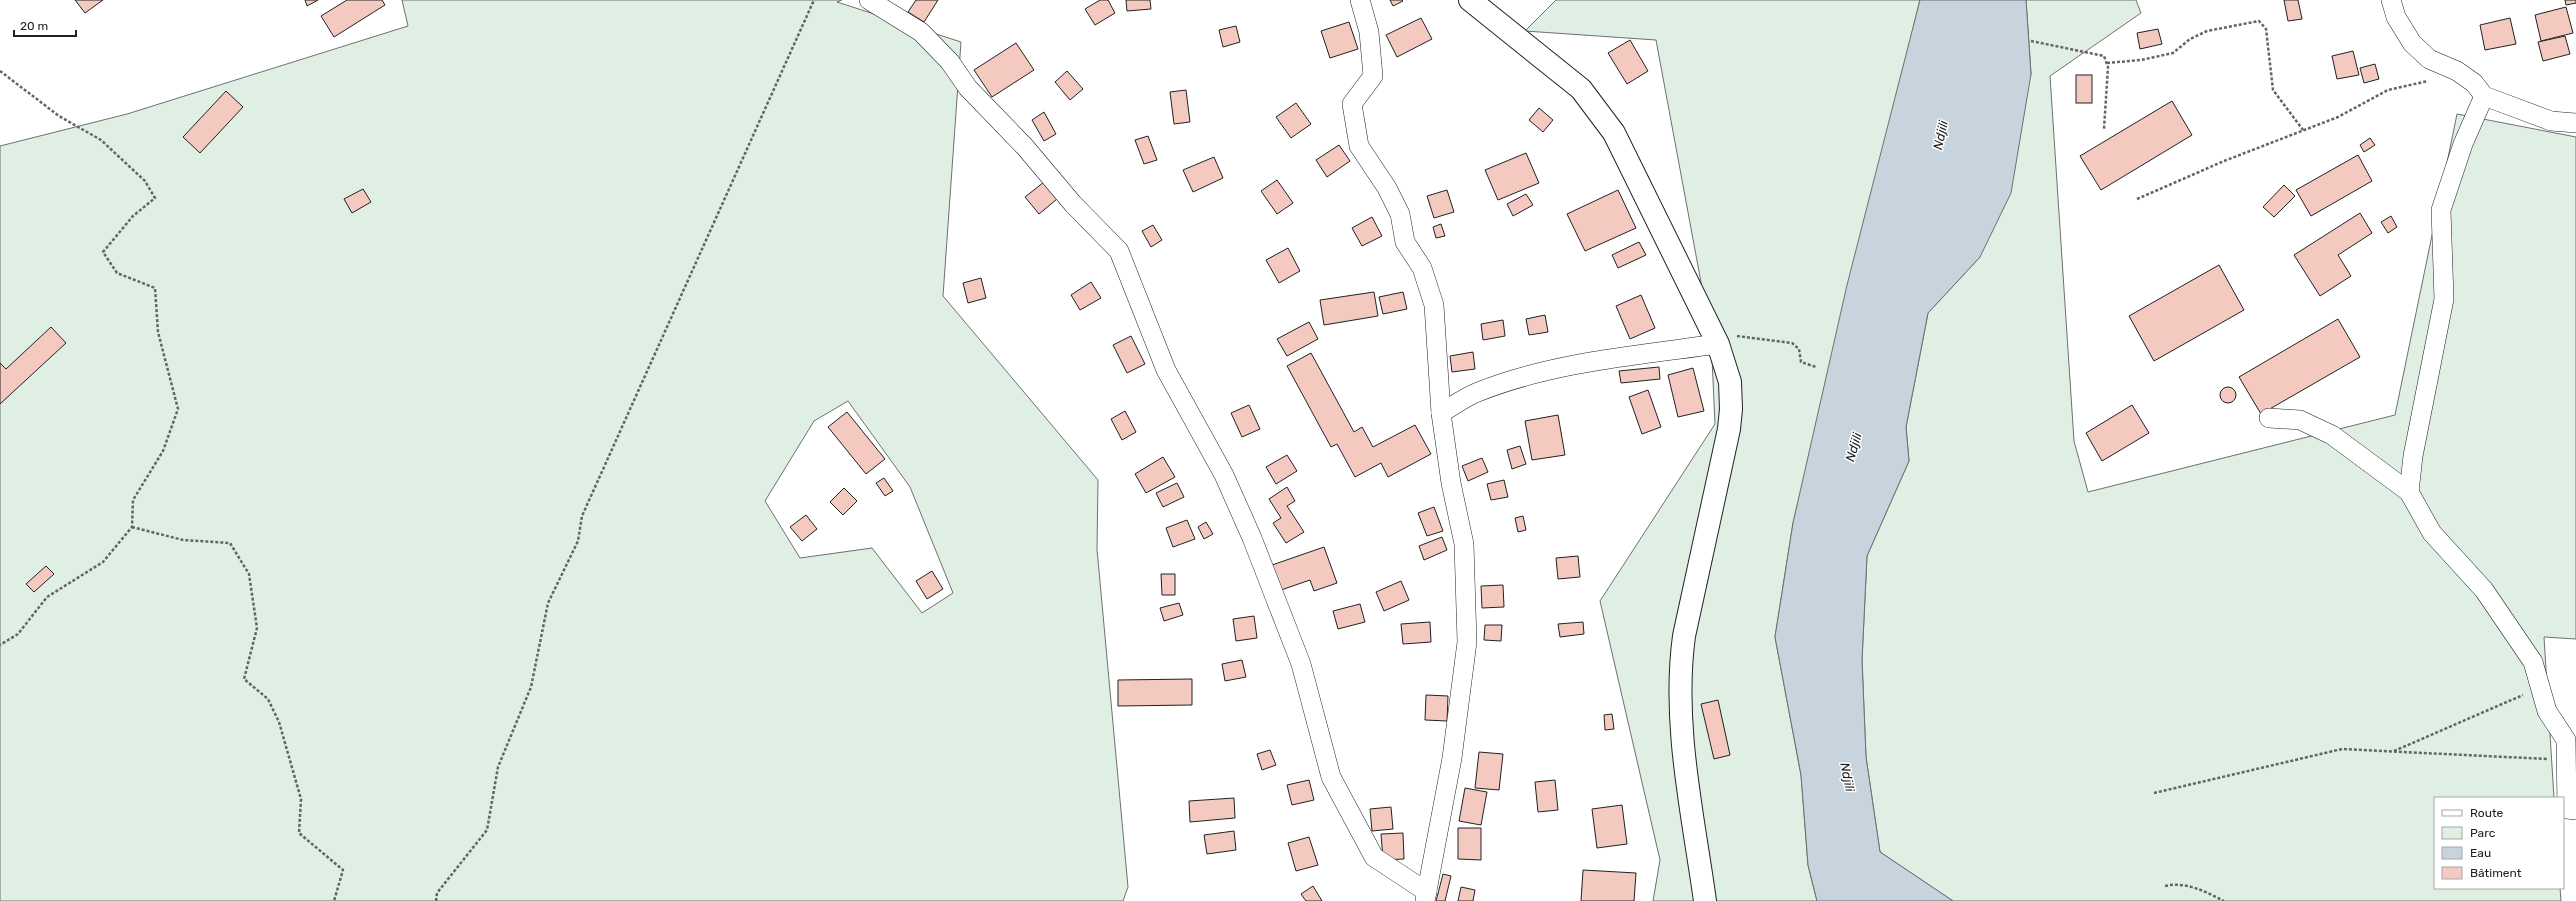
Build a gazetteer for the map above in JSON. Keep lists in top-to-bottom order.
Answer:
{
  "water": ["Ndjili"],
  "legend": [
    "Route",
    "Parc",
    "Eau",
    "Bâtiment"
  ],
  "scale_bar": "20 m"
}
